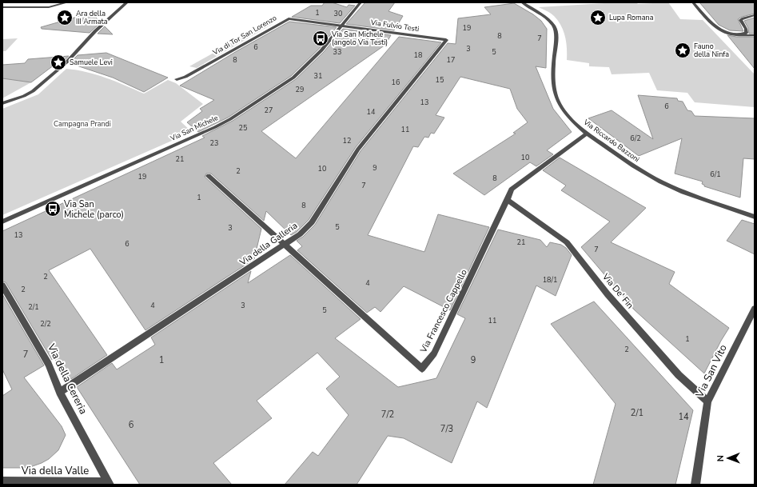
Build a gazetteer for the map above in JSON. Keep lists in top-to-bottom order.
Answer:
{
  "streets": {
    "street": [
      "Via Fulvio Testi",
      "Via di Tor San Lorenzo",
      "Via San Michele",
      "Via Riccardo Bazzoni",
      "Via della Galleria",
      "Via De' Fin",
      "Via Francesco Cappello",
      "Via San Vito",
      "Via della Cereria",
      "Via della Valle"
    ]
  },
  "crossings": [
    ["Via Fulvio Testi", "Via di Tor San Lorenzo"],
    ["Via Fulvio Testi", "Via San Michele"],
    ["Via Fulvio Testi", "Via della Galleria"],
    ["Via di Tor San Lorenzo", "Via San Michele"],
    ["Via Riccardo Bazzoni", "Via Francesco Cappello"],
    ["Via della Galleria", "Via Francesco Cappello"],
    ["Via della Galleria", "Via della Cereria"],
    ["Via De' Fin", "Via Francesco Cappello"],
    ["Via De' Fin", "Via San Vito"],
    ["Via della Cereria", "Via della Valle"]
  ],
  "parks": ["Campagna Prandi"],
  "places": {
    "place": [
      "Ara della III Armata",
      "Lupa Romana",
      "Fauno della Ninfa",
      "Samuele Levi"
    ],
    "bus stop": ["Via San Michele (angolo Via Testi)", "Via San Michele (parco)"]
  },
  "house_numbers": [
    "1",
    "30",
    "19",
    "8",
    "7",
    "6",
    "3",
    "33",
    "5",
    "18",
    "8",
    "17",
    "31",
    "15",
    "16",
    "29",
    "13",
    "6",
    "27",
    "14",
    "25",
    "11",
    "6/2",
    "12",
    "23",
    "10",
    "21",
    "9",
    "10",
    "2",
    "6/1",
    "19",
    "8",
    "7",
    "1",
    "8",
    "5",
    "3",
    "13",
    "21",
    "6",
    "7",
    "2",
    "18/1",
    "4",
    "2",
    "4",
    "3",
    "2/1",
    "5",
    "11",
    "2/2",
    "1",
    "2",
    "7",
    "1",
    "9",
    "2/1",
    "7/2",
    "14",
    "6",
    "7/3"
  ],
  "north": "left"
}
